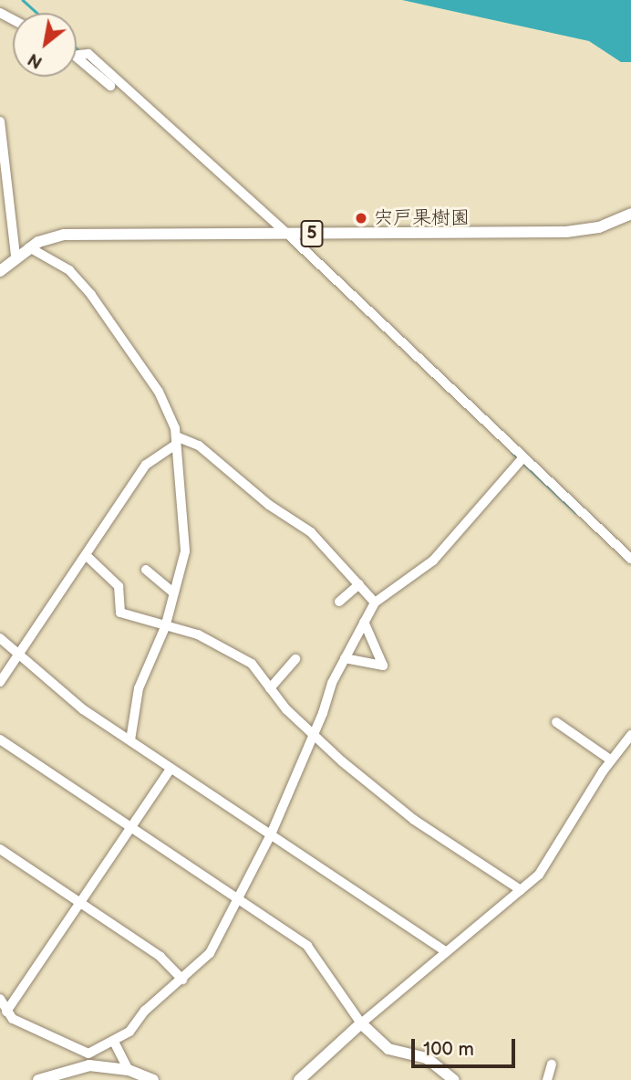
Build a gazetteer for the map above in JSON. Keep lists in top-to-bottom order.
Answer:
{
  "streets": {
    "main road": ["5"]
  },
  "places": ["宍戸果樹園"],
  "scale_bar": "100 m",
  "north": "bottom left"
}
